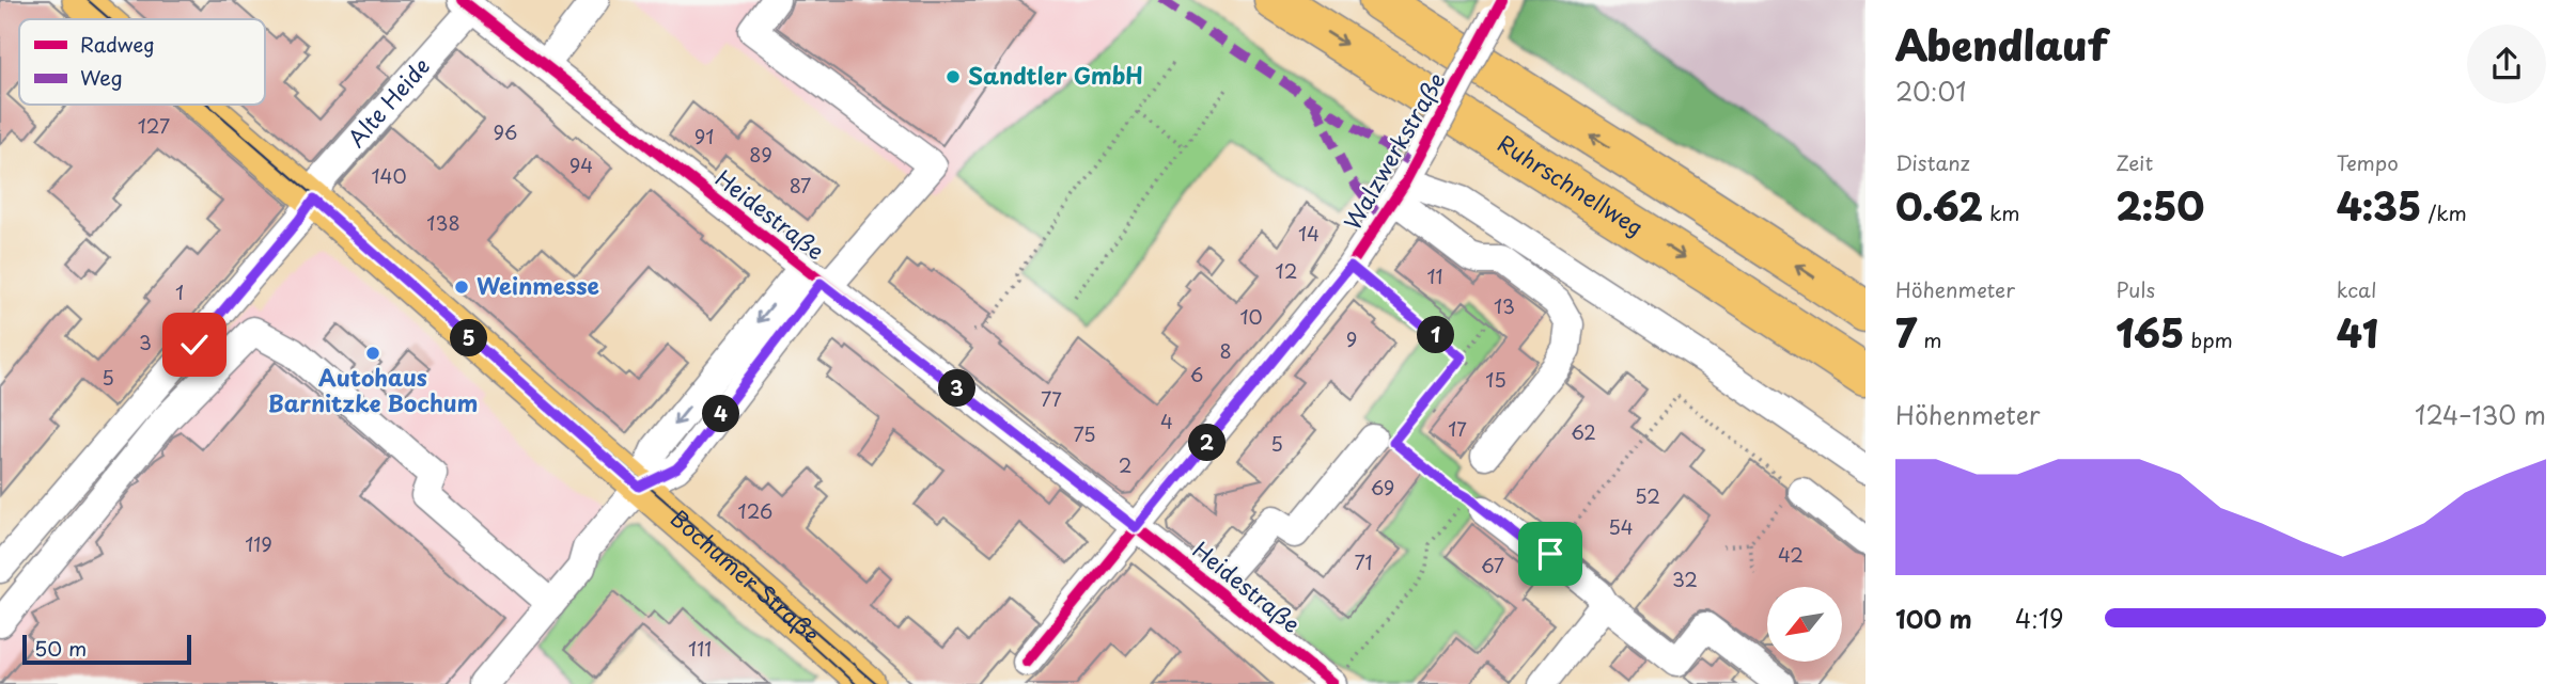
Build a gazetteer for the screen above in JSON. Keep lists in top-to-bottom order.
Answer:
{
  "streets": {
    "highway": ["Ruhrschnellweg"],
    "main road": ["Bochumer Straße"],
    "street": ["Alte Heide", "Walzwerkstraße", "Heidestraße"]
  },
  "crossings": [
    ["Alte Heide", "Heidestraße"],
    ["Alte Heide", "Bochumer Straße"],
    ["Walzwerkstraße", "Heidestraße"],
    ["Heidestraße", "Bochumer Straße"]
  ],
  "places": ["Sandtler GmbH", "Weinmesse", "Autohaus Barnitzke Bochum"],
  "house_numbers": [
    "127",
    "96",
    "91",
    "89",
    "94",
    "140",
    "87",
    "138",
    "14",
    "12",
    "11",
    "1",
    "13",
    "10",
    "9",
    "3",
    "8",
    "6",
    "5",
    "15",
    "77",
    "4",
    "17",
    "62",
    "75",
    "5",
    "2",
    "69",
    "52",
    "126",
    "54",
    "119",
    "42",
    "71",
    "67",
    "32",
    "111"
  ],
  "legend": ["Radweg", "Weg"],
  "scale_bar": "50 m",
  "north": "bottom left",
  "page": {
    "heading": ["Abendlauf", "20:01"],
    "stats": [
      ["Distanz", "0.62 km"],
      ["Zeit", "2:50"],
      ["Tempo", "4:35 /km"],
      ["Höhenmeter", "7 m"],
      ["Puls", "165 bpm"],
      ["kcal", "41"]
    ],
    "pins": [
      "1",
      "5",
      "3",
      "4",
      "2"
    ],
    "chart": ["Höhenmeter", "124–130 m"],
    "list": [
      {
        "name": "100 m",
        "note": "4:19"
      }
    ],
    "scale": "50 m"
  }
}
